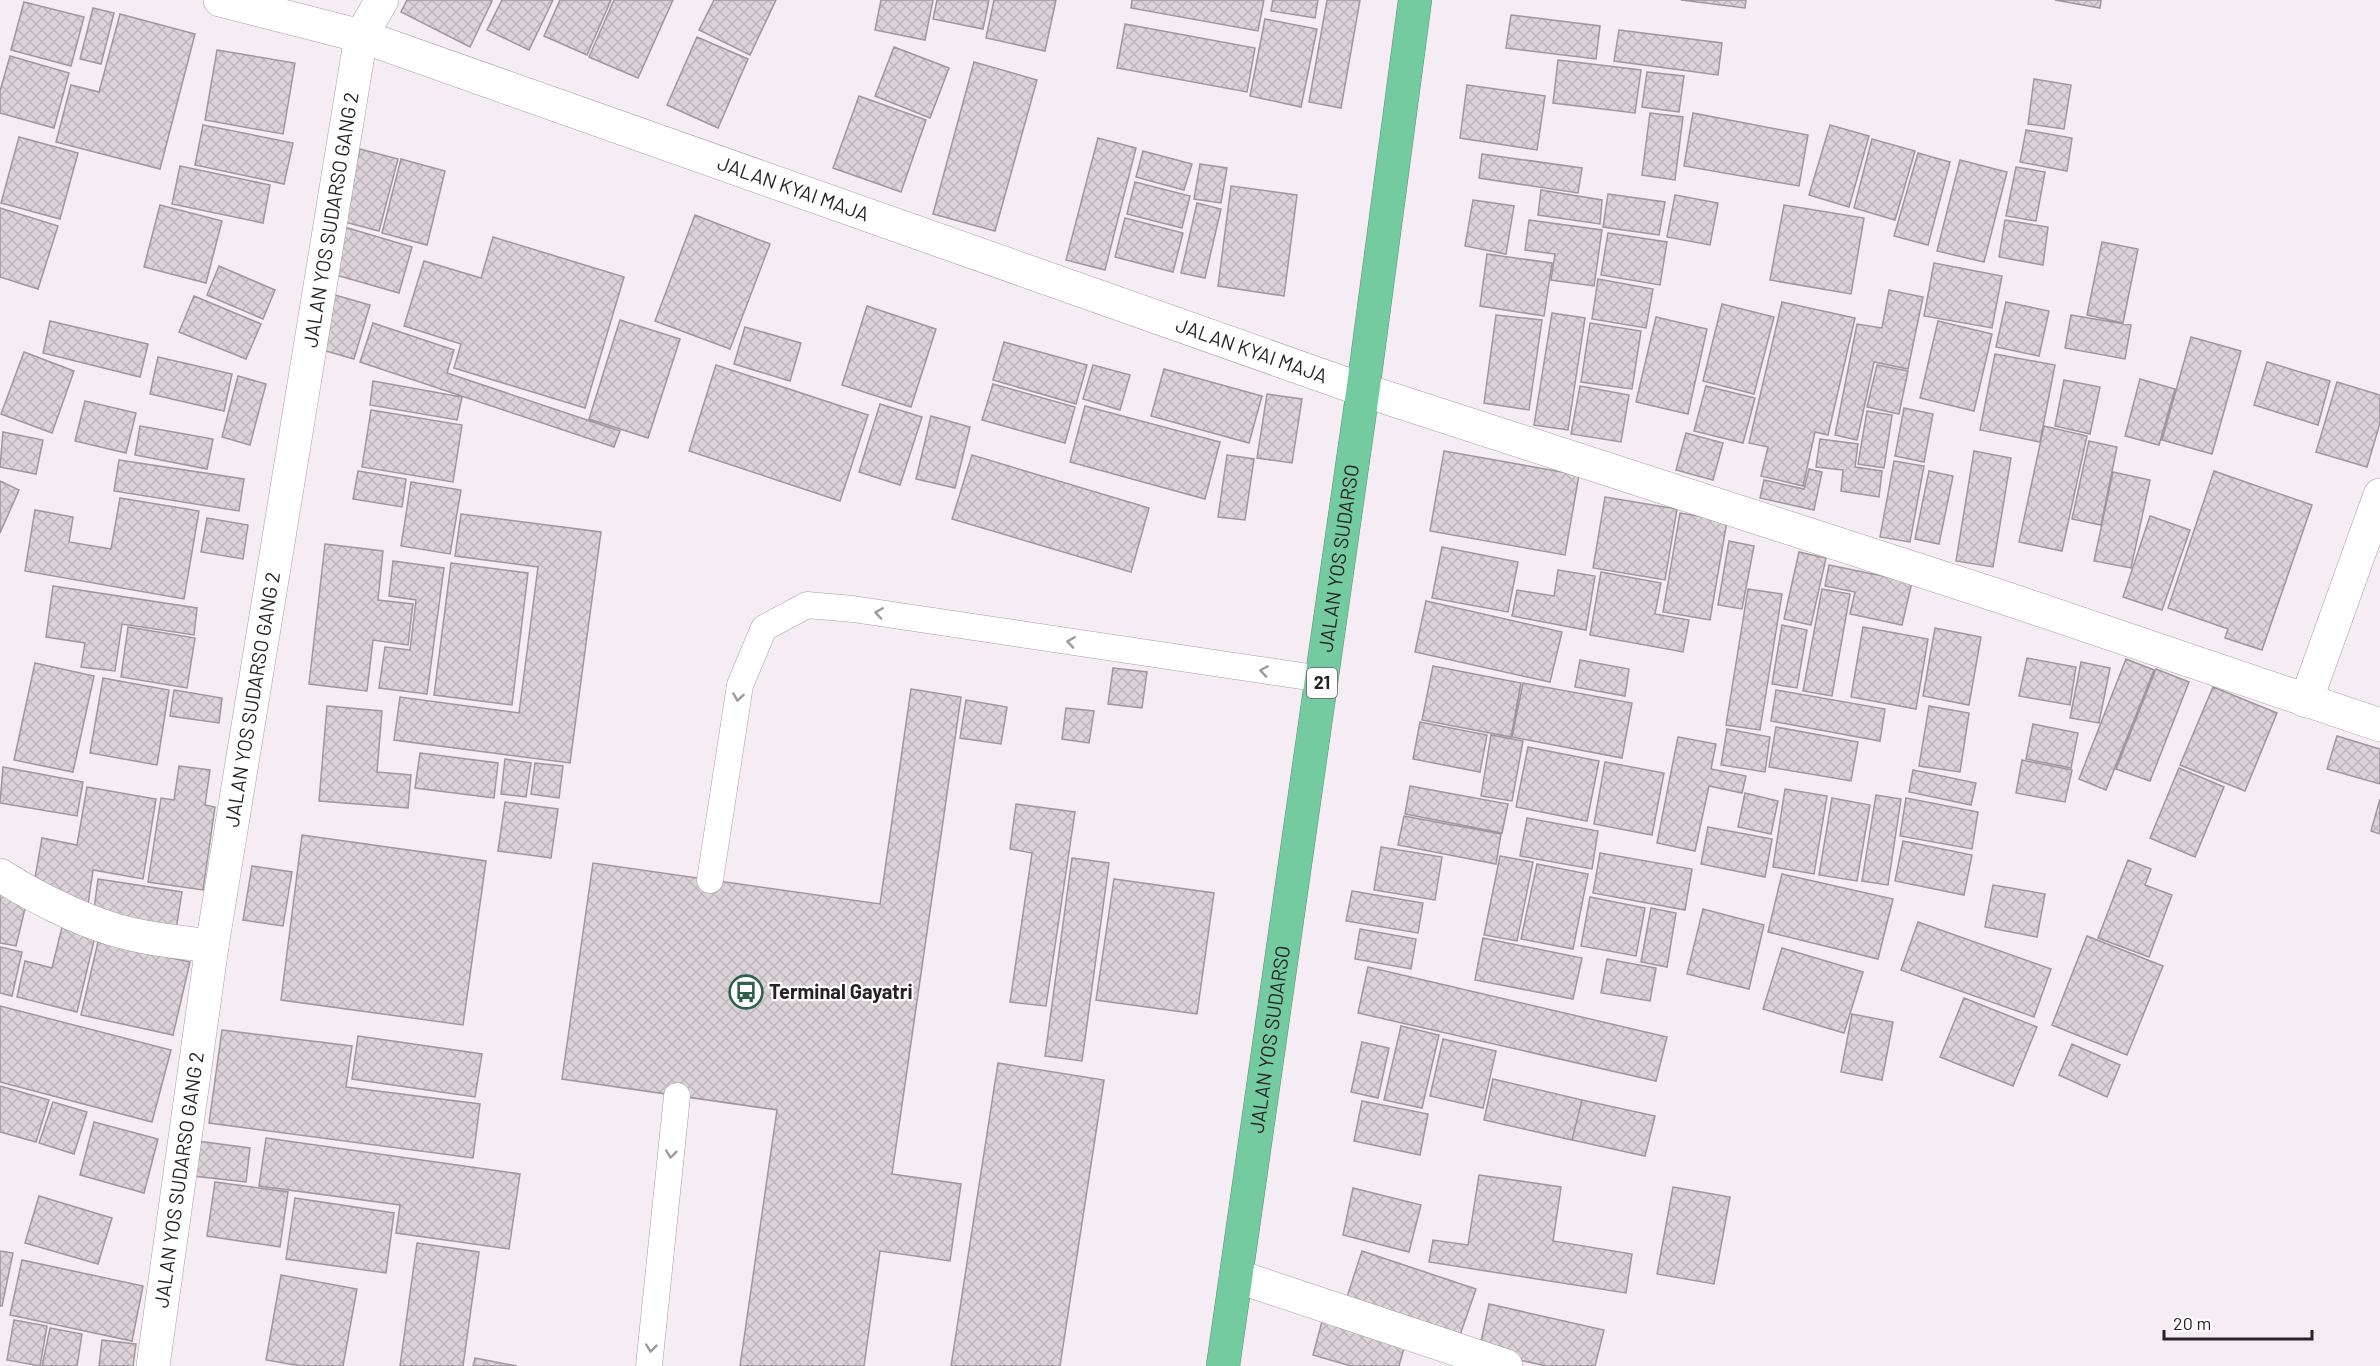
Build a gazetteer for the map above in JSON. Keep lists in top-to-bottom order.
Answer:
{
  "streets": {
    "highway": ["JALAN YOS SUDARSO", "21"],
    "street": ["JALAN KYAI MAJA", "JALAN YOS SUDARSO GANG 2"]
  },
  "crossings": [
    ["JALAN KYAI MAJA", "JALAN YOS SUDARSO GANG 2"],
    ["JALAN KYAI MAJA", "JALAN YOS SUDARSO"]
  ],
  "places": {
    "bus stop": ["Terminal Gayatri"]
  },
  "scale_bar": "20 m"
}
